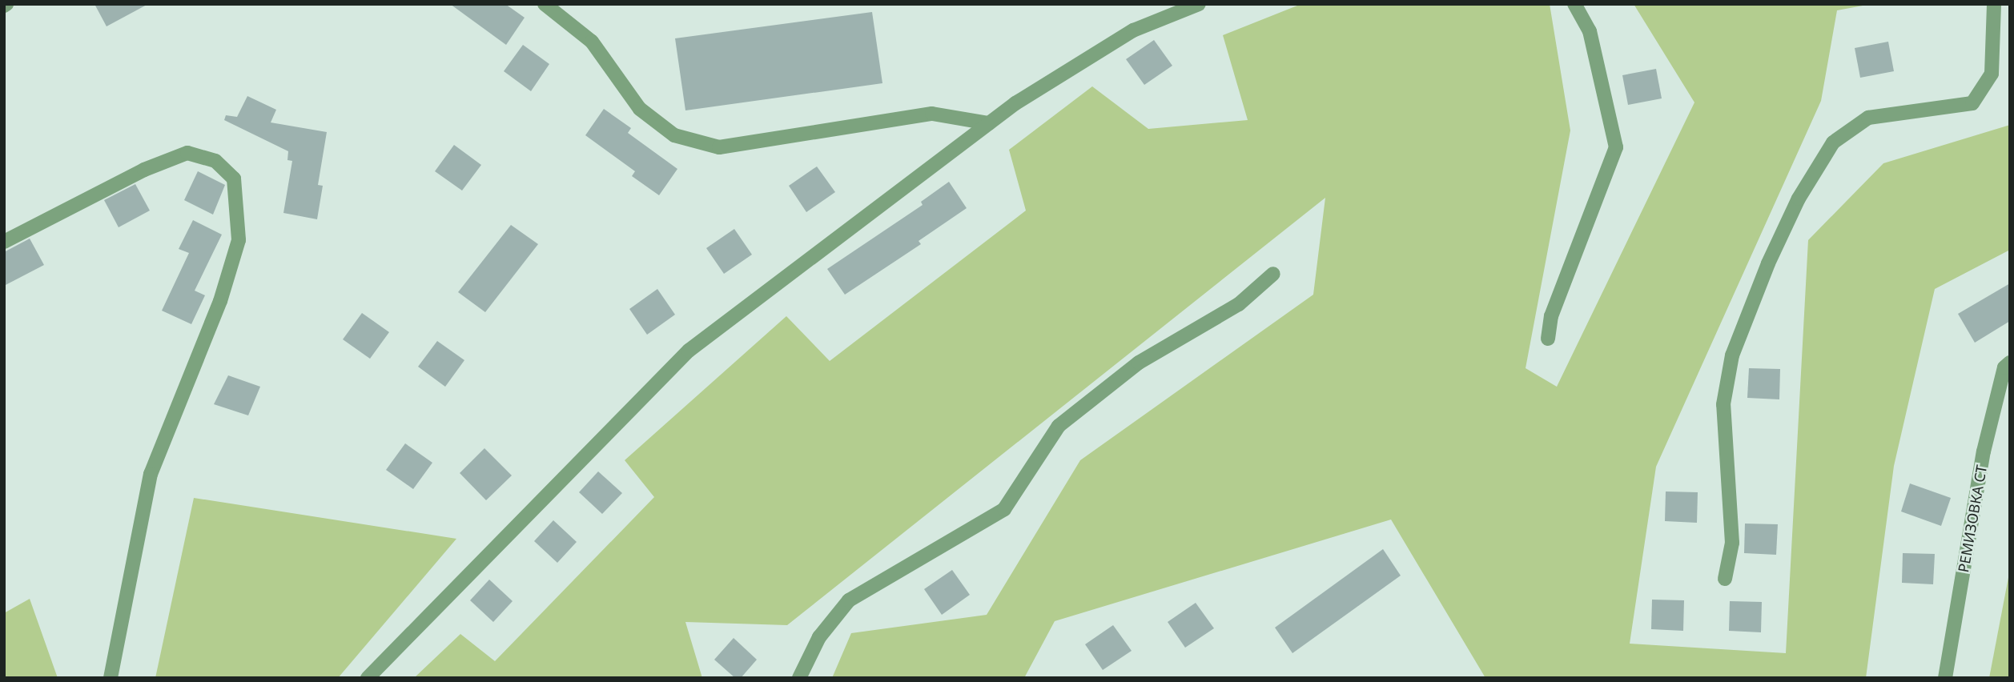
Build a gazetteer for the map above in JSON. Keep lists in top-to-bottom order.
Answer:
{
  "streets": {
    "street": ["РЕМИЗОВКА СТ"]
  }
}
